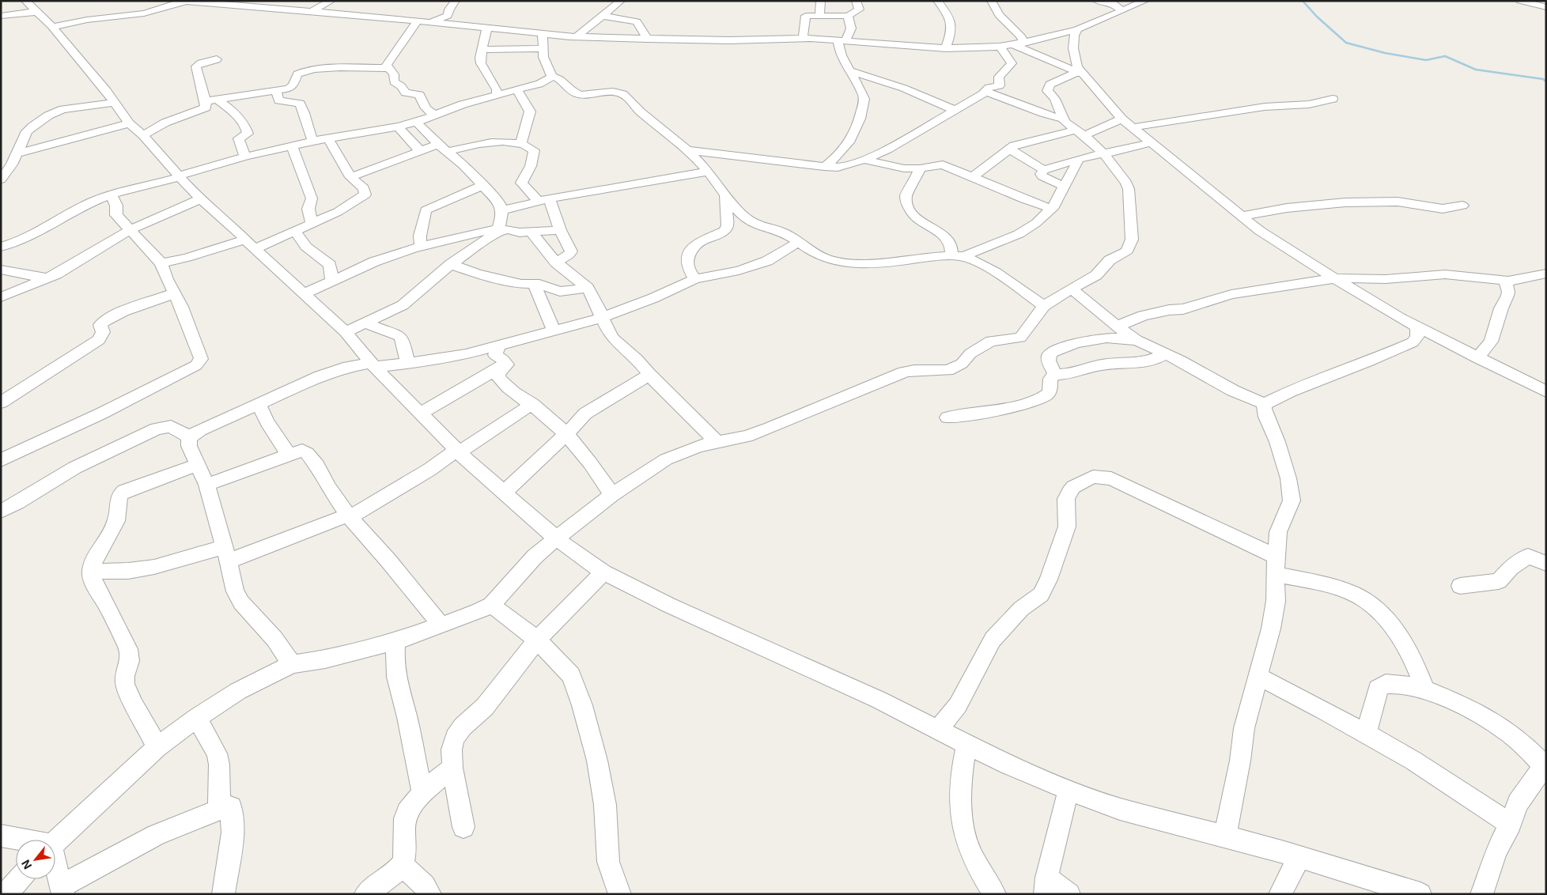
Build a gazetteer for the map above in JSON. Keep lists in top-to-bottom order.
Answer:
{
  "north": "bottom left"
}
